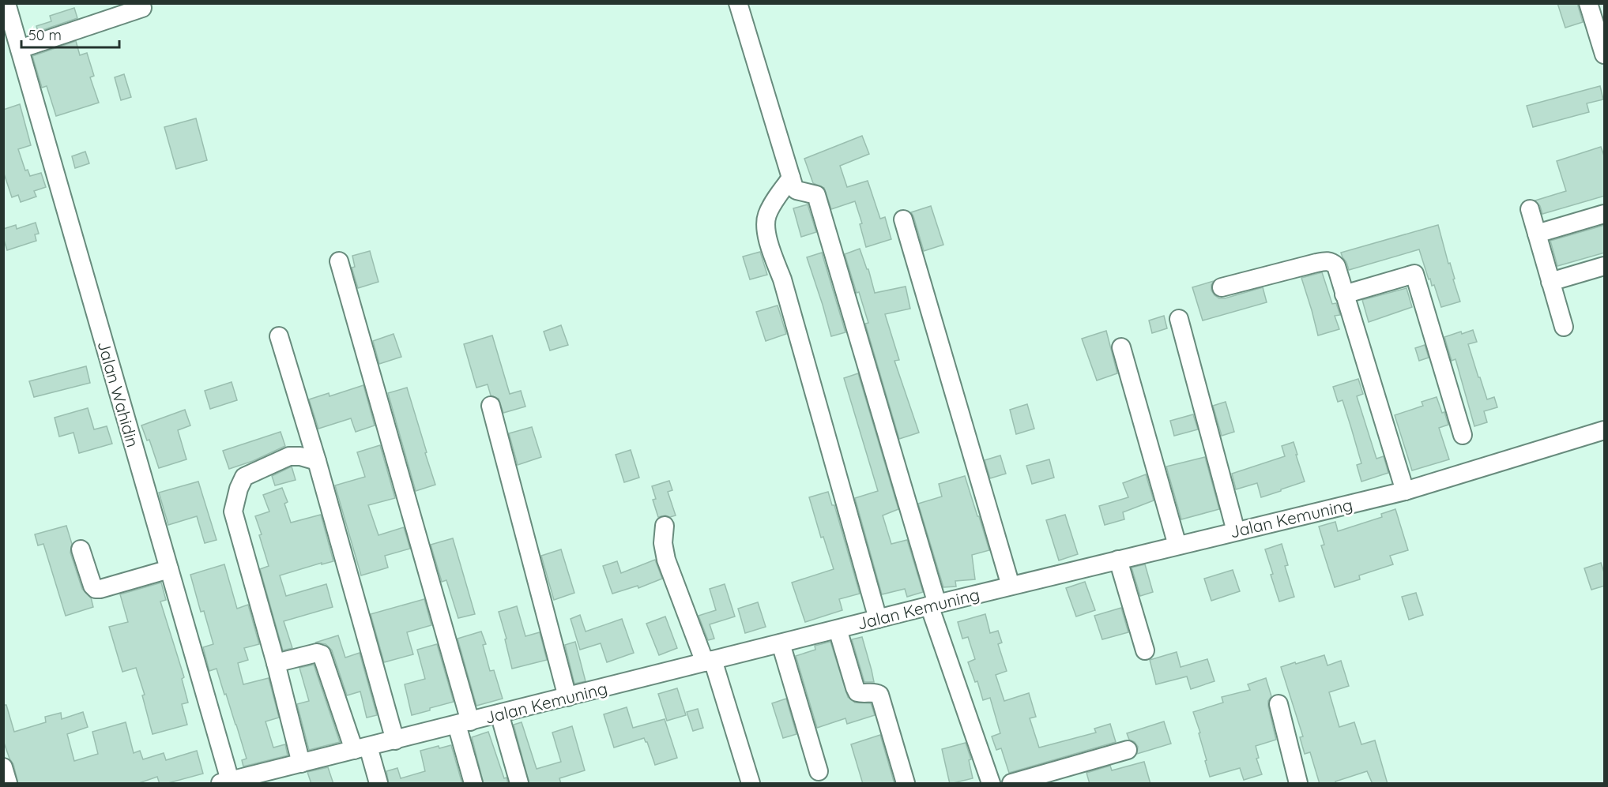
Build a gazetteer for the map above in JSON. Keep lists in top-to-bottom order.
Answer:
{
  "streets": {
    "street": ["Jalan Wahidin", "Jalan Kemuning"]
  },
  "crossings": [
    ["Jalan Wahidin", "Jalan Kemuning"]
  ],
  "scale_bar": "50 m"
}
